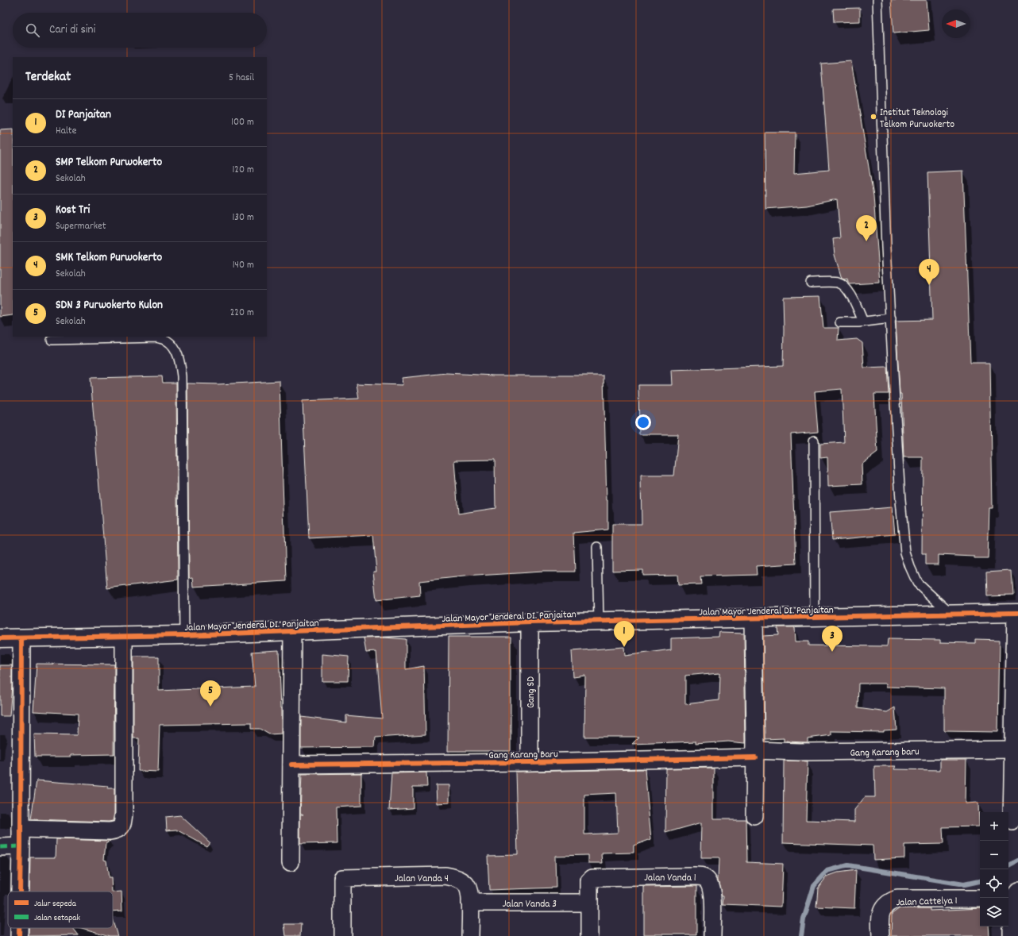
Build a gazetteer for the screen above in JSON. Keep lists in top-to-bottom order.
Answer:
{
  "streets": {
    "street": [
      "Jalan Mayor Jenderal DI. Panjaitan",
      "Gang SD",
      "Gang Karang baru",
      "Gang Karang Baru",
      "Jalan Vanda 1",
      "Jalan Vanda 4",
      "Jalan Cattelya 1",
      "Jalan Vanda 3"
    ]
  },
  "crossings": [
    ["Jalan Mayor Jenderal DI. Panjaitan", "Gang SD"],
    ["Gang SD", "Gang Karang Baru"],
    ["Gang Karang baru", "Gang Karang Baru"],
    ["Jalan Vanda 1", "Jalan Vanda 3"],
    ["Jalan Vanda 4", "Jalan Vanda 3"]
  ],
  "places": ["Institut Teknologi Telkom Purwokerto"],
  "legend": ["Jalur sepeda", "Jalan setapak"],
  "north": "left",
  "page": {
    "search": "Cari di sini",
    "heading": ["Terdekat", "5 hasil"],
    "list": [
      {
        "mark": "1",
        "name": "DI Panjaitan",
        "note": "Halte",
        "value": "100 m"
      },
      {
        "mark": "2",
        "name": "SMP Telkom Purwokerto",
        "note": "Sekolah",
        "value": "120 m"
      },
      {
        "mark": "3",
        "name": "Kost Tri",
        "note": "Supermarket",
        "value": "130 m"
      },
      {
        "mark": "4",
        "name": "SMK Telkom Purwokerto",
        "note": "Sekolah",
        "value": "140 m"
      },
      {
        "mark": "5",
        "name": "SDN 3 Purwokerto Kulon",
        "note": "Sekolah",
        "value": "220 m"
      }
    ],
    "pins": [
      "2",
      "4",
      "1",
      "3",
      "5"
    ],
    "map_buttons": ["+", "−"]
  }
}
